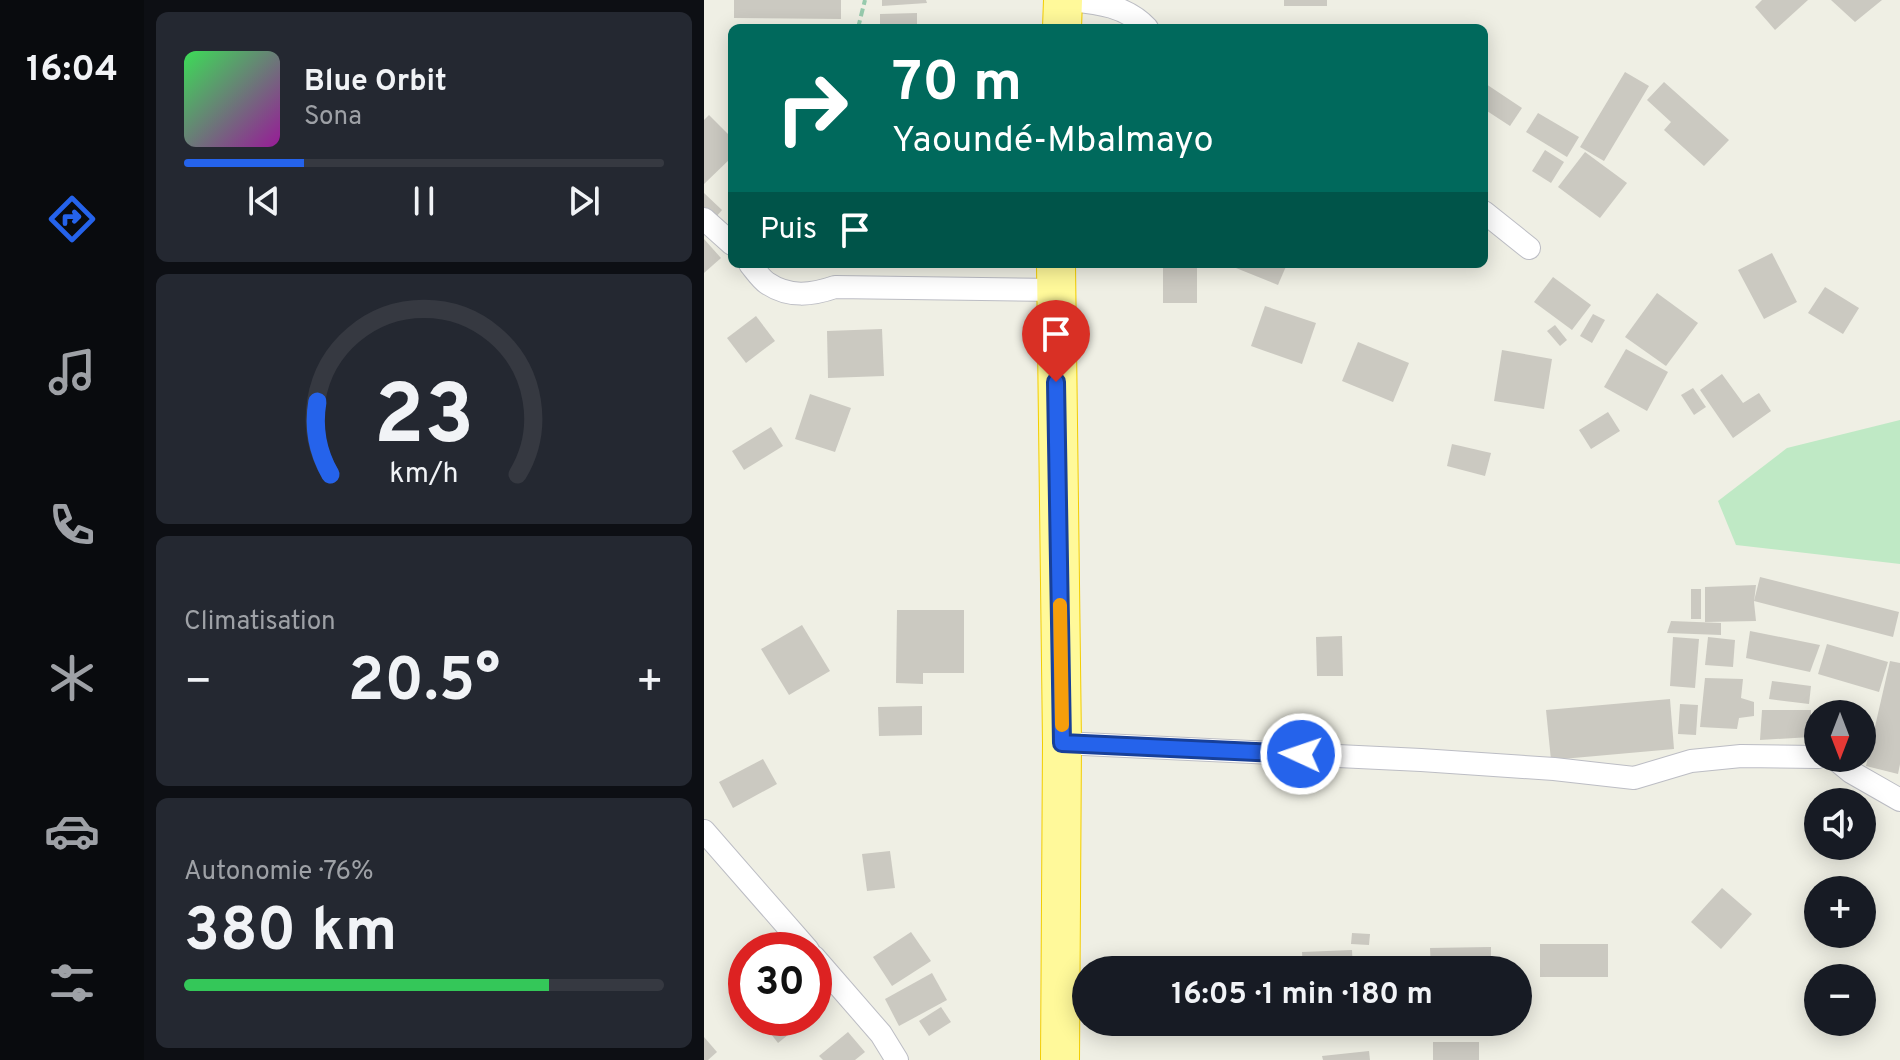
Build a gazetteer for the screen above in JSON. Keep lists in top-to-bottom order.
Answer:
{
  "north": "bottom",
  "page": {
    "tabs": "16:04",
    "turn": ["70 m", "Yaoundé-Mbalmayo"],
    "song": ["Blue Orbit", "Sona"],
    "then": "Puis",
    "tile": [
      "Climatisation",
      ["Autonomie · 76%", "380 km"]
    ],
    "heat": ["−", "20.5°", "+"],
    "map_buttons": ["+", "−"],
    "limit": "30",
    "trip": "16:05 · 1 min · 180 m",
    "gauge": ["23", "km/h"]
  }
}
